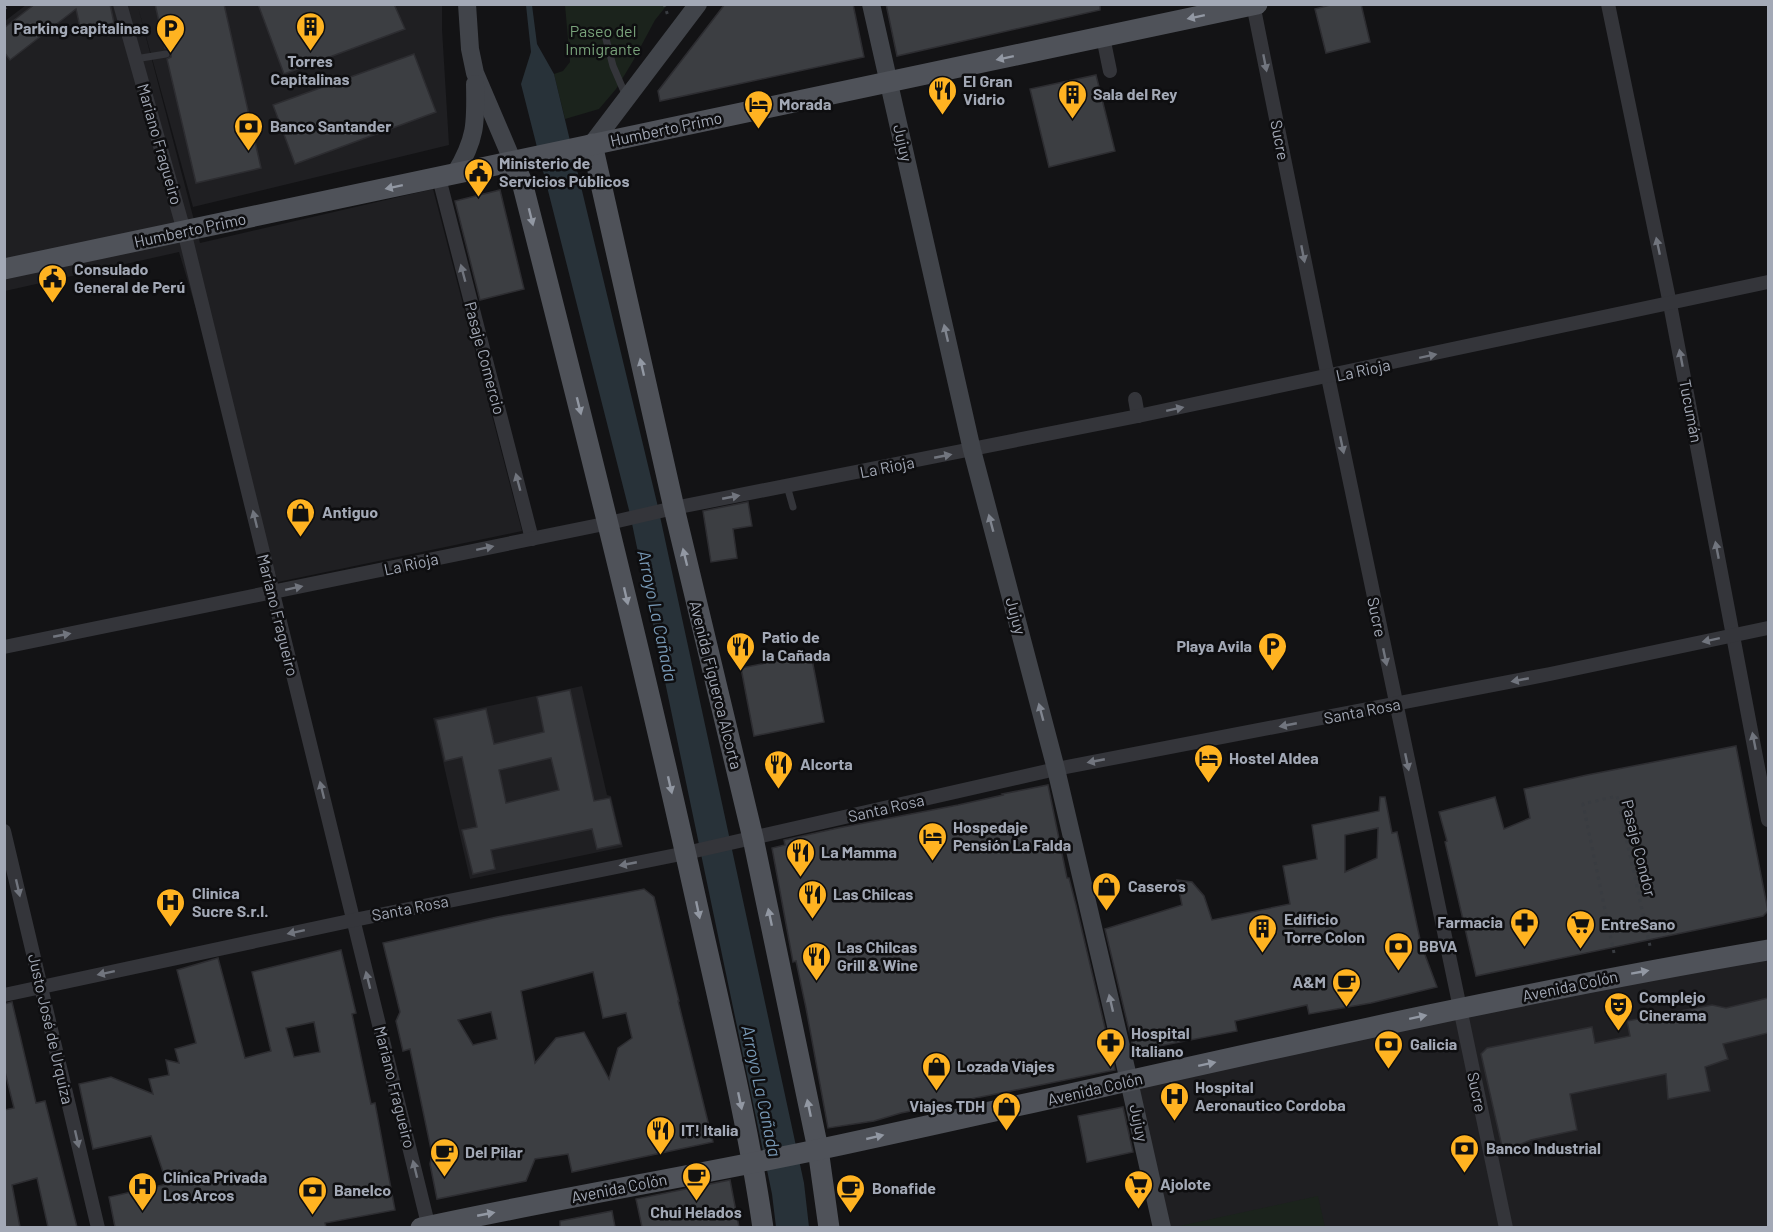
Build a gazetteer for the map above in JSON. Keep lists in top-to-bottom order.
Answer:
{
  "streets": {
    "main road": ["Humberto Primo", "Avenida Figueroa Alcorta", "Avenida Colón"],
    "street": [
      "Sucre",
      "Jujuy",
      "Mariano Fragueiro",
      "Pasaje Comercio",
      "La Rioja",
      "Tucumán",
      "Santa Rosa",
      "Justo José de Urquiza"
    ],
    "path": ["Pasaje Condor"]
  },
  "crossings": [
    ["Humberto Primo", "Sucre"],
    ["Humberto Primo", "Jujuy"],
    ["Humberto Primo", "Mariano Fragueiro"],
    ["Humberto Primo", "Pasaje Comercio"],
    ["Humberto Primo", "Avenida Figueroa Alcorta"],
    ["Sucre", "La Rioja"],
    ["Sucre", "Santa Rosa"],
    ["Sucre", "Avenida Colón"],
    ["Jujuy", "La Rioja"],
    ["Jujuy", "Santa Rosa"],
    ["Jujuy", "Avenida Colón"],
    ["Mariano Fragueiro", "La Rioja"],
    ["Mariano Fragueiro", "Santa Rosa"],
    ["Mariano Fragueiro", "Avenida Colón"],
    ["Pasaje Comercio", "La Rioja"],
    ["La Rioja", "Tucumán"],
    ["La Rioja", "Avenida Figueroa Alcorta"],
    ["Tucumán", "Santa Rosa"],
    ["Avenida Figueroa Alcorta", "Santa Rosa"],
    ["Avenida Figueroa Alcorta", "Avenida Colón"],
    ["Santa Rosa", "Justo José de Urquiza"]
  ],
  "one_way": [
    "Humberto Primo",
    "Sucre",
    "Jujuy",
    "Mariano Fragueiro",
    "Pasaje Comercio",
    "La Rioja",
    "Tucumán",
    "Santa Rosa",
    "Avenida Colón",
    "Justo José de Urquiza"
  ],
  "water": ["Arroyo La Cañada"],
  "parks": ["Paseo del Inmigrante"],
  "places": {
    "building": ["Torres Capitalinas", "Sala del Rey", "Edificio Torre Colon"],
    "parking": ["Parking capitalinas", "Playa Avila"],
    "restaurant": [
      "El Gran Vidrio",
      "Patio de la Cañada",
      "Alcorta",
      "La Mamma",
      "Las Chilcas",
      "Las Chilcas Grill & Wine",
      "IT! Italia"
    ],
    "hotel": ["Morada", "Hostel Aldea", "Hospedaje Pensión La Falda"],
    "bank": [
      "Banco Santander",
      "BBVA",
      "Galicia",
      "Banco Industrial",
      "Banelco"
    ],
    "public building": ["Ministerio de Servicios Públicos", "Consulado General de Perú"],
    "shop": [
      "Antiguo",
      "Caseros",
      "Lozada Viajes",
      "Viajes TDH"
    ],
    "hospital": ["Clinica Sucre S.r.l.", "Hospital Aeronautico Cordoba", "Clínica Privada Los Arcos"],
    "pharmacy": ["Farmacia", "Hospital Italiano"],
    "supermarket": ["EntreSano", "Ajolote"],
    "cafe": [
      "A&M",
      "Del Pilar",
      "Chui Helados",
      "Bonafide"
    ],
    "theatre": ["Complejo Cinerama"]
  }
}
